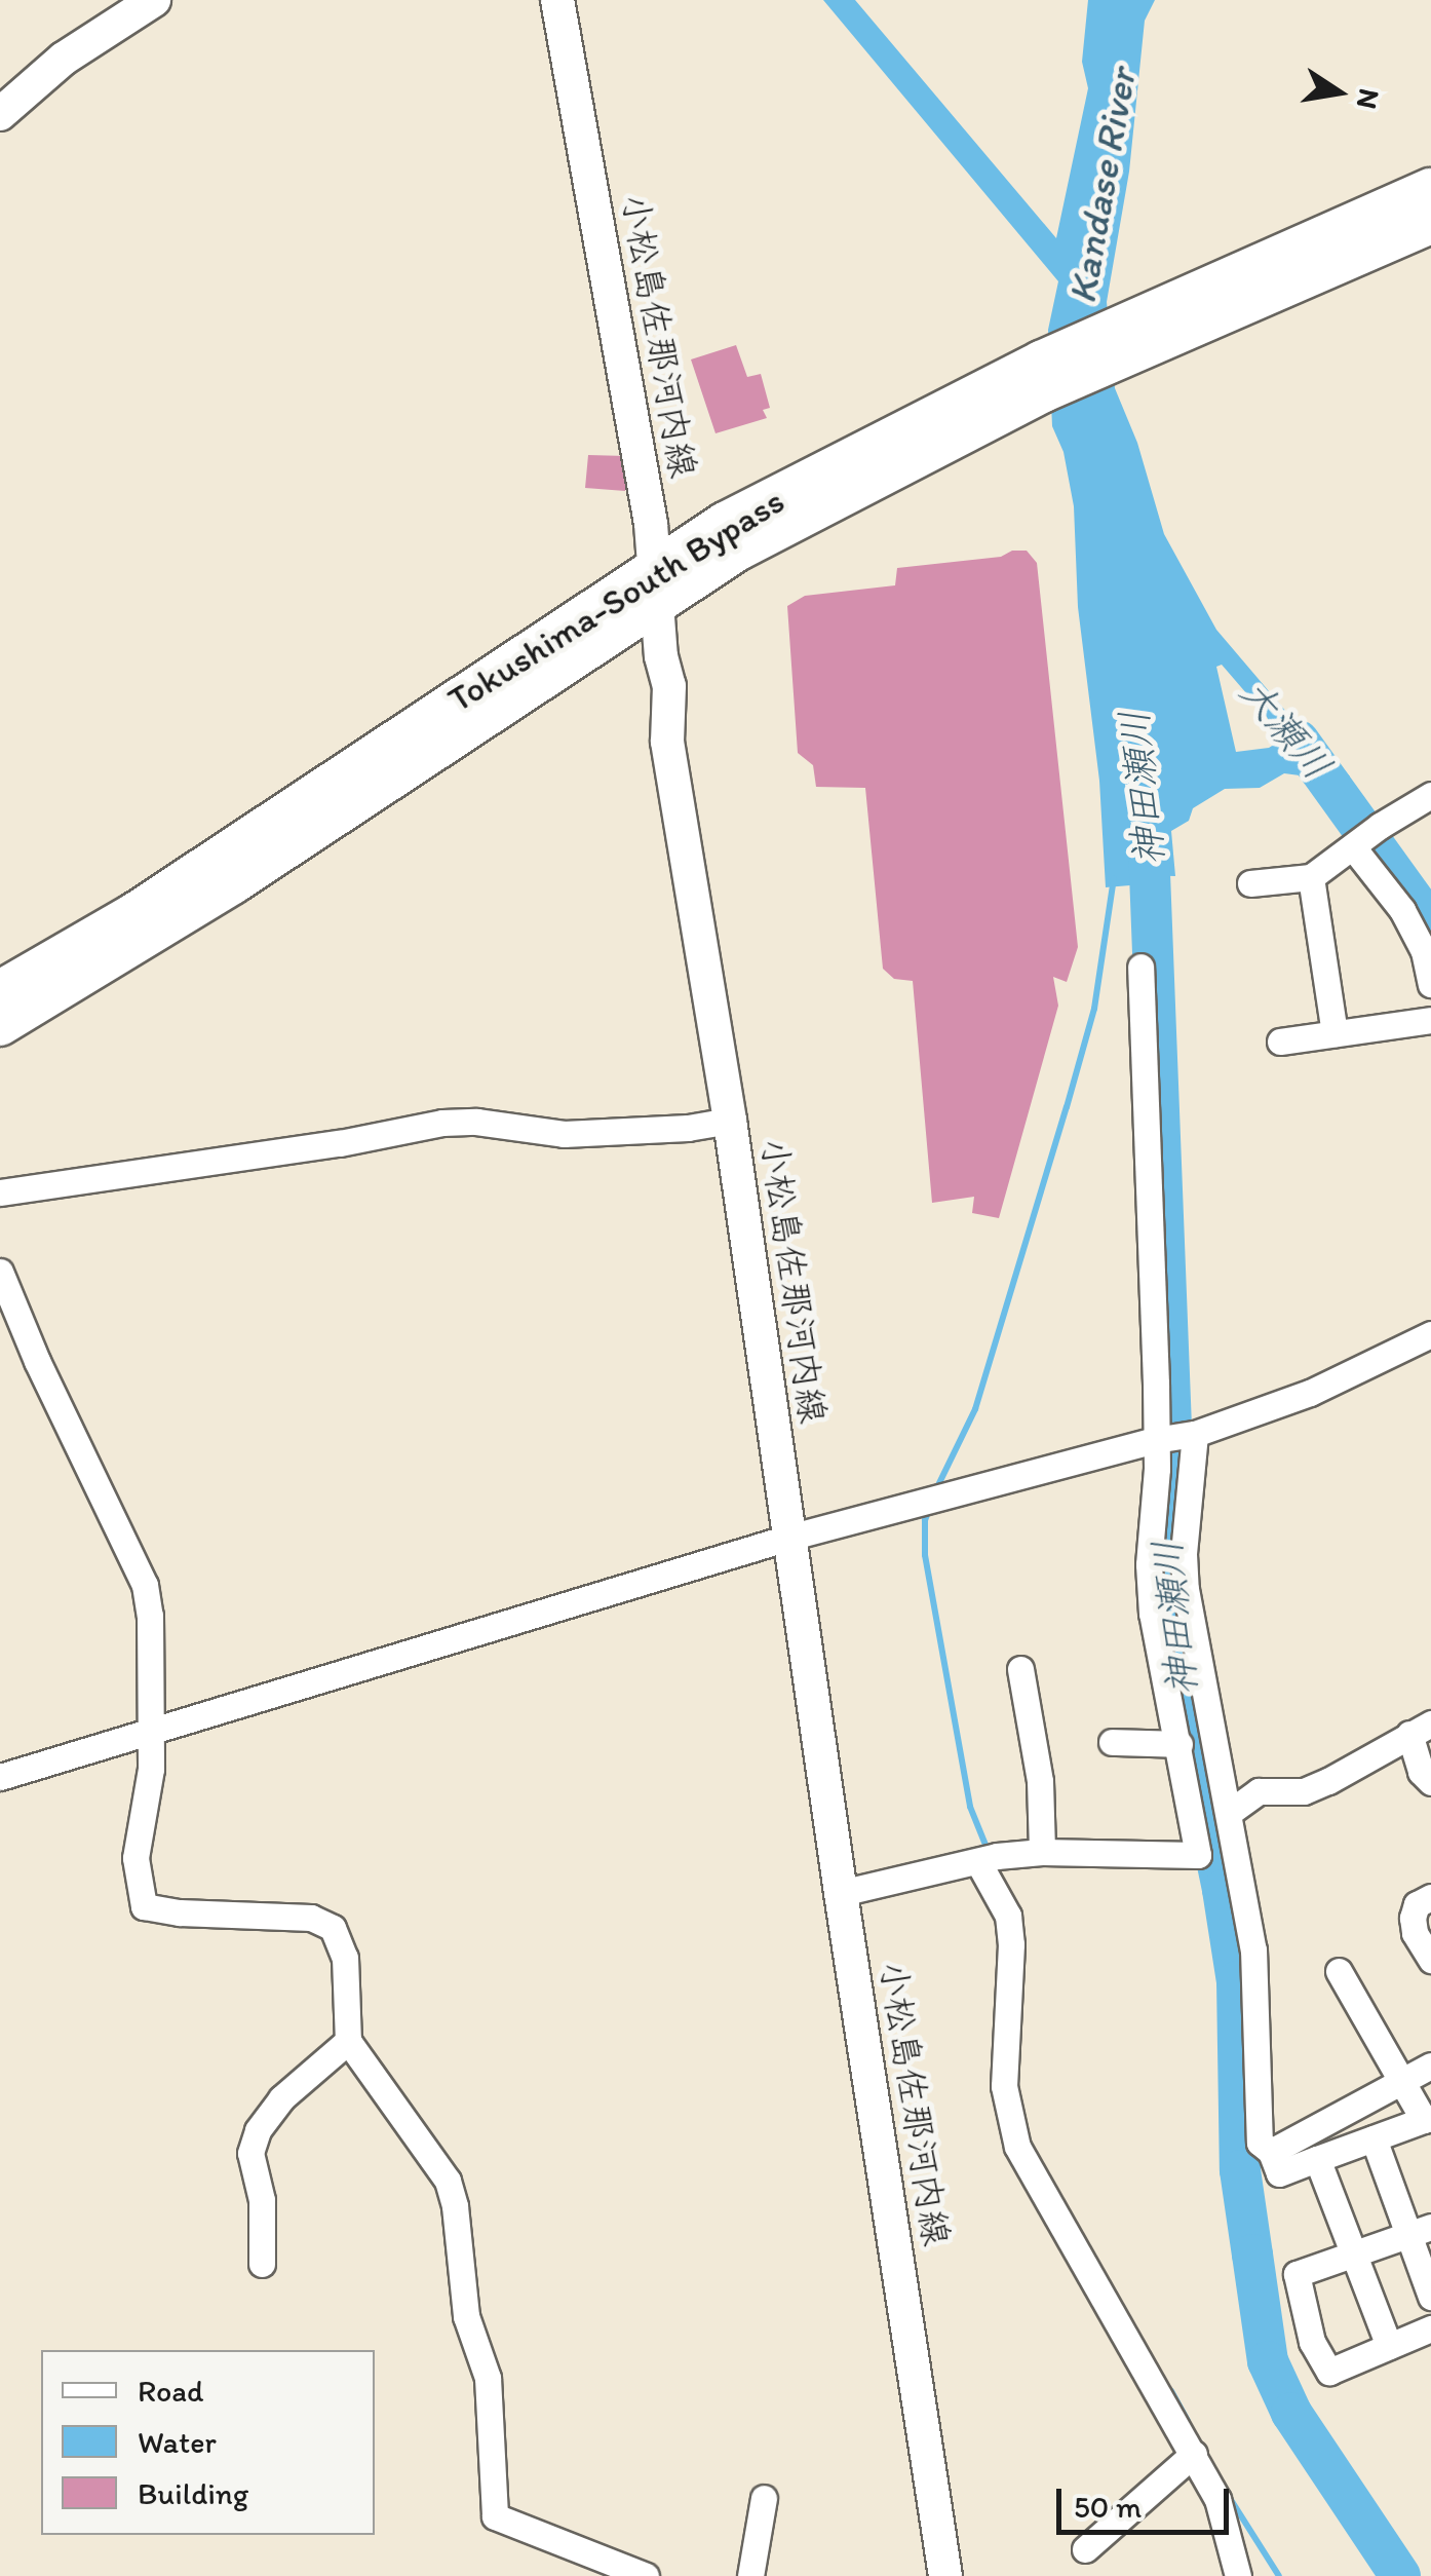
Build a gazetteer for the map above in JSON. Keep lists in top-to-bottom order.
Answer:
{
  "streets": {
    "highway": ["Tokushima-South Bypass"],
    "main road": ["小松島佐那河内線"]
  },
  "crossings": [
    ["小松島佐那河内線", "Tokushima-South Bypass"]
  ],
  "water": ["Kandase River", "大瀬川", "神田瀬川"],
  "legend": ["Road", "Water", "Building"],
  "scale_bar": "50 m",
  "north": "right"
}
